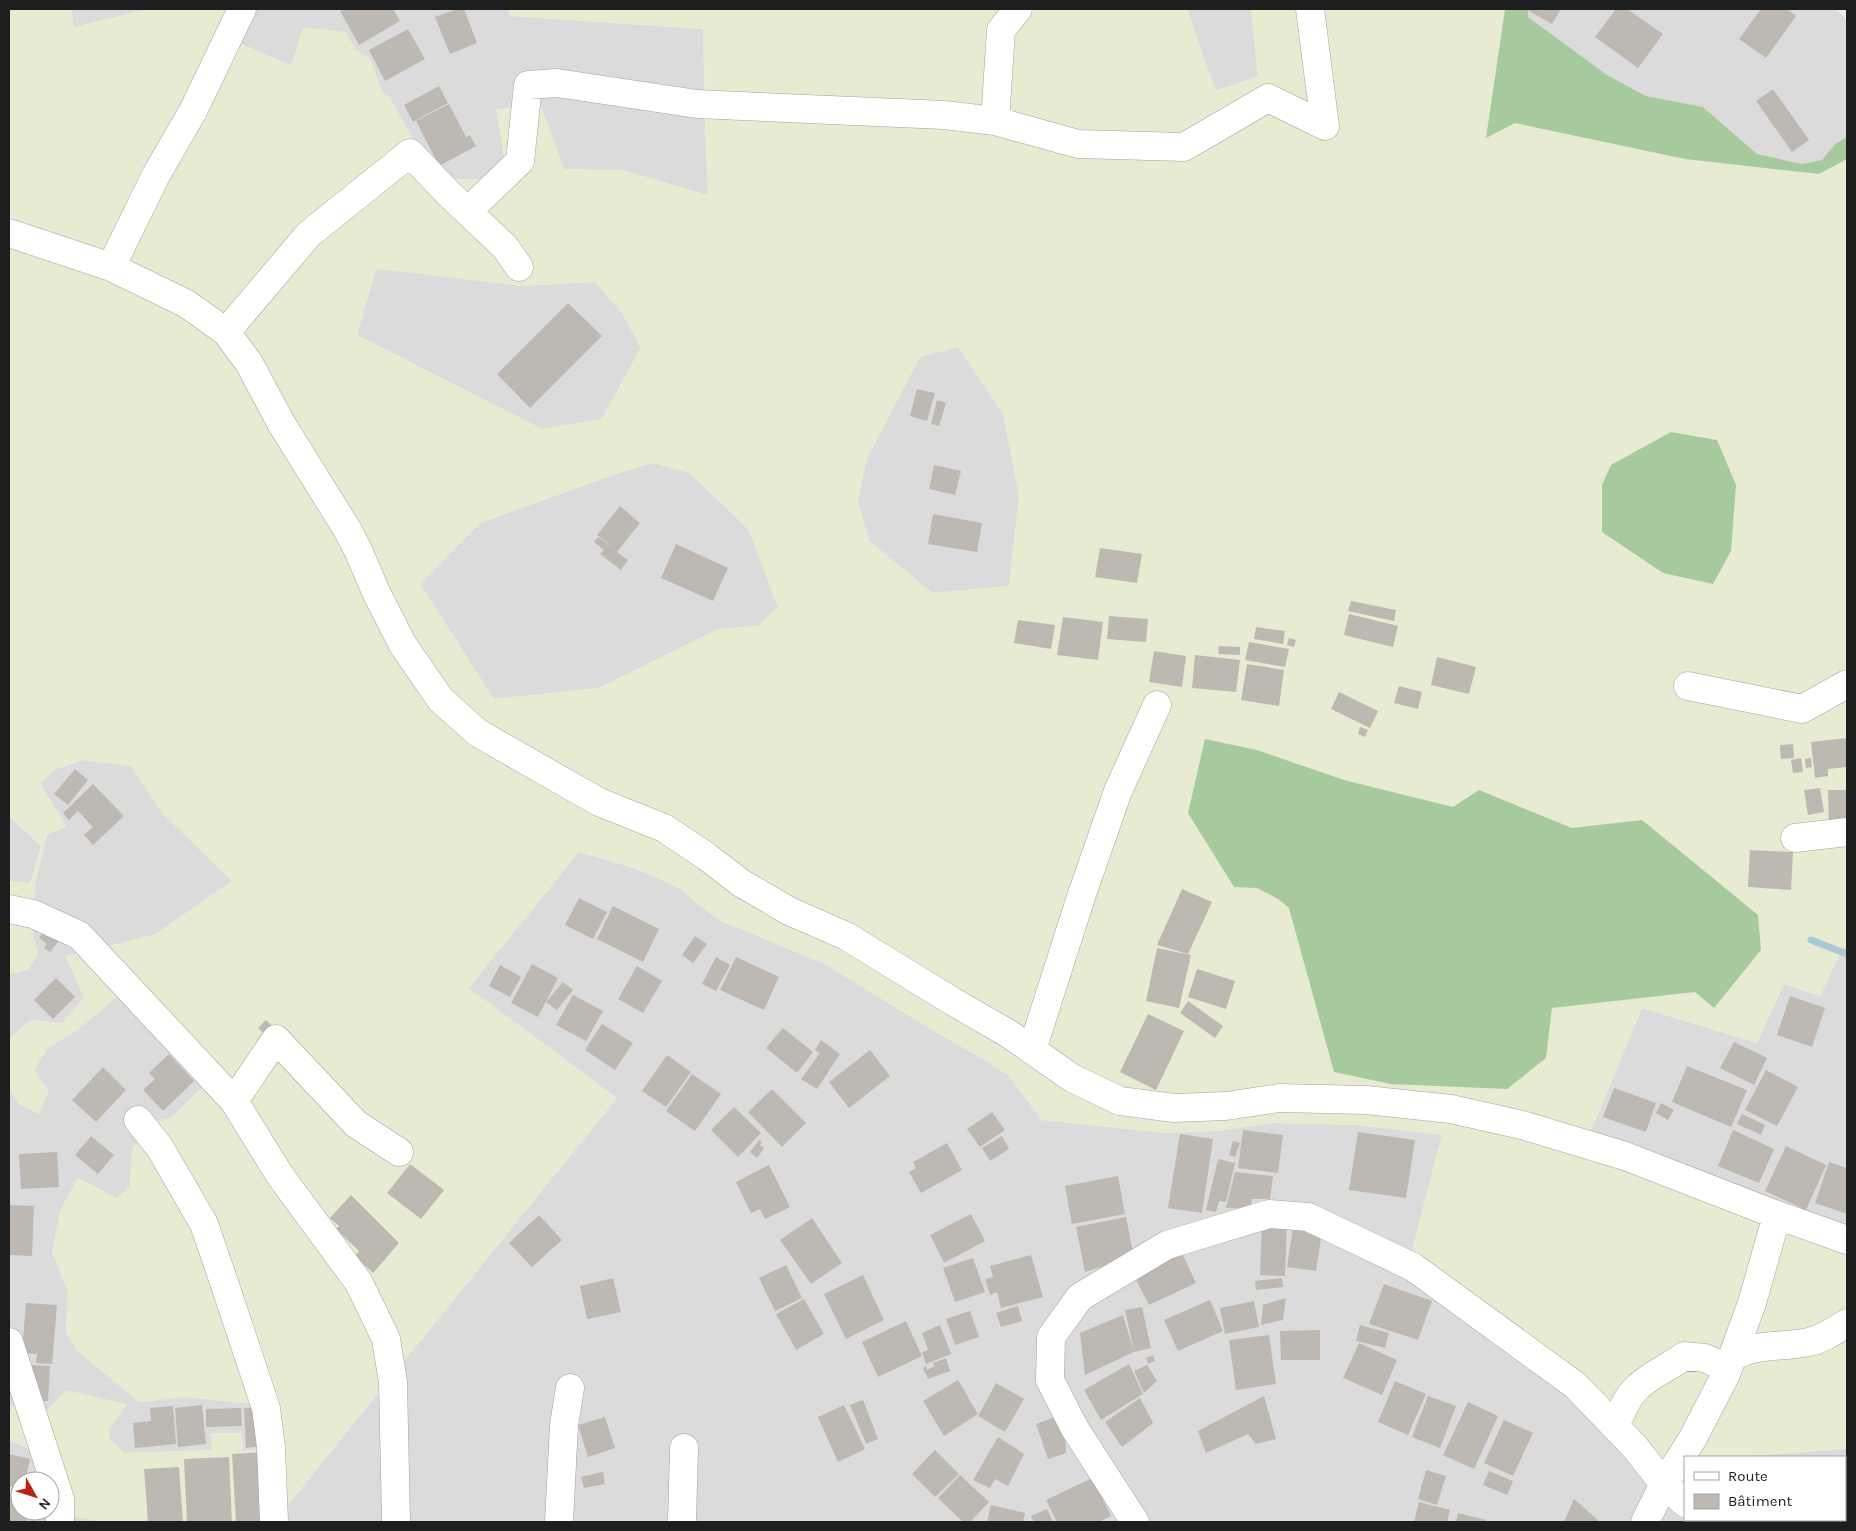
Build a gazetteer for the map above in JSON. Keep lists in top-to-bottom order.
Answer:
{
  "legend": ["Route", "Bâtiment"],
  "north": "bottom right"
}
